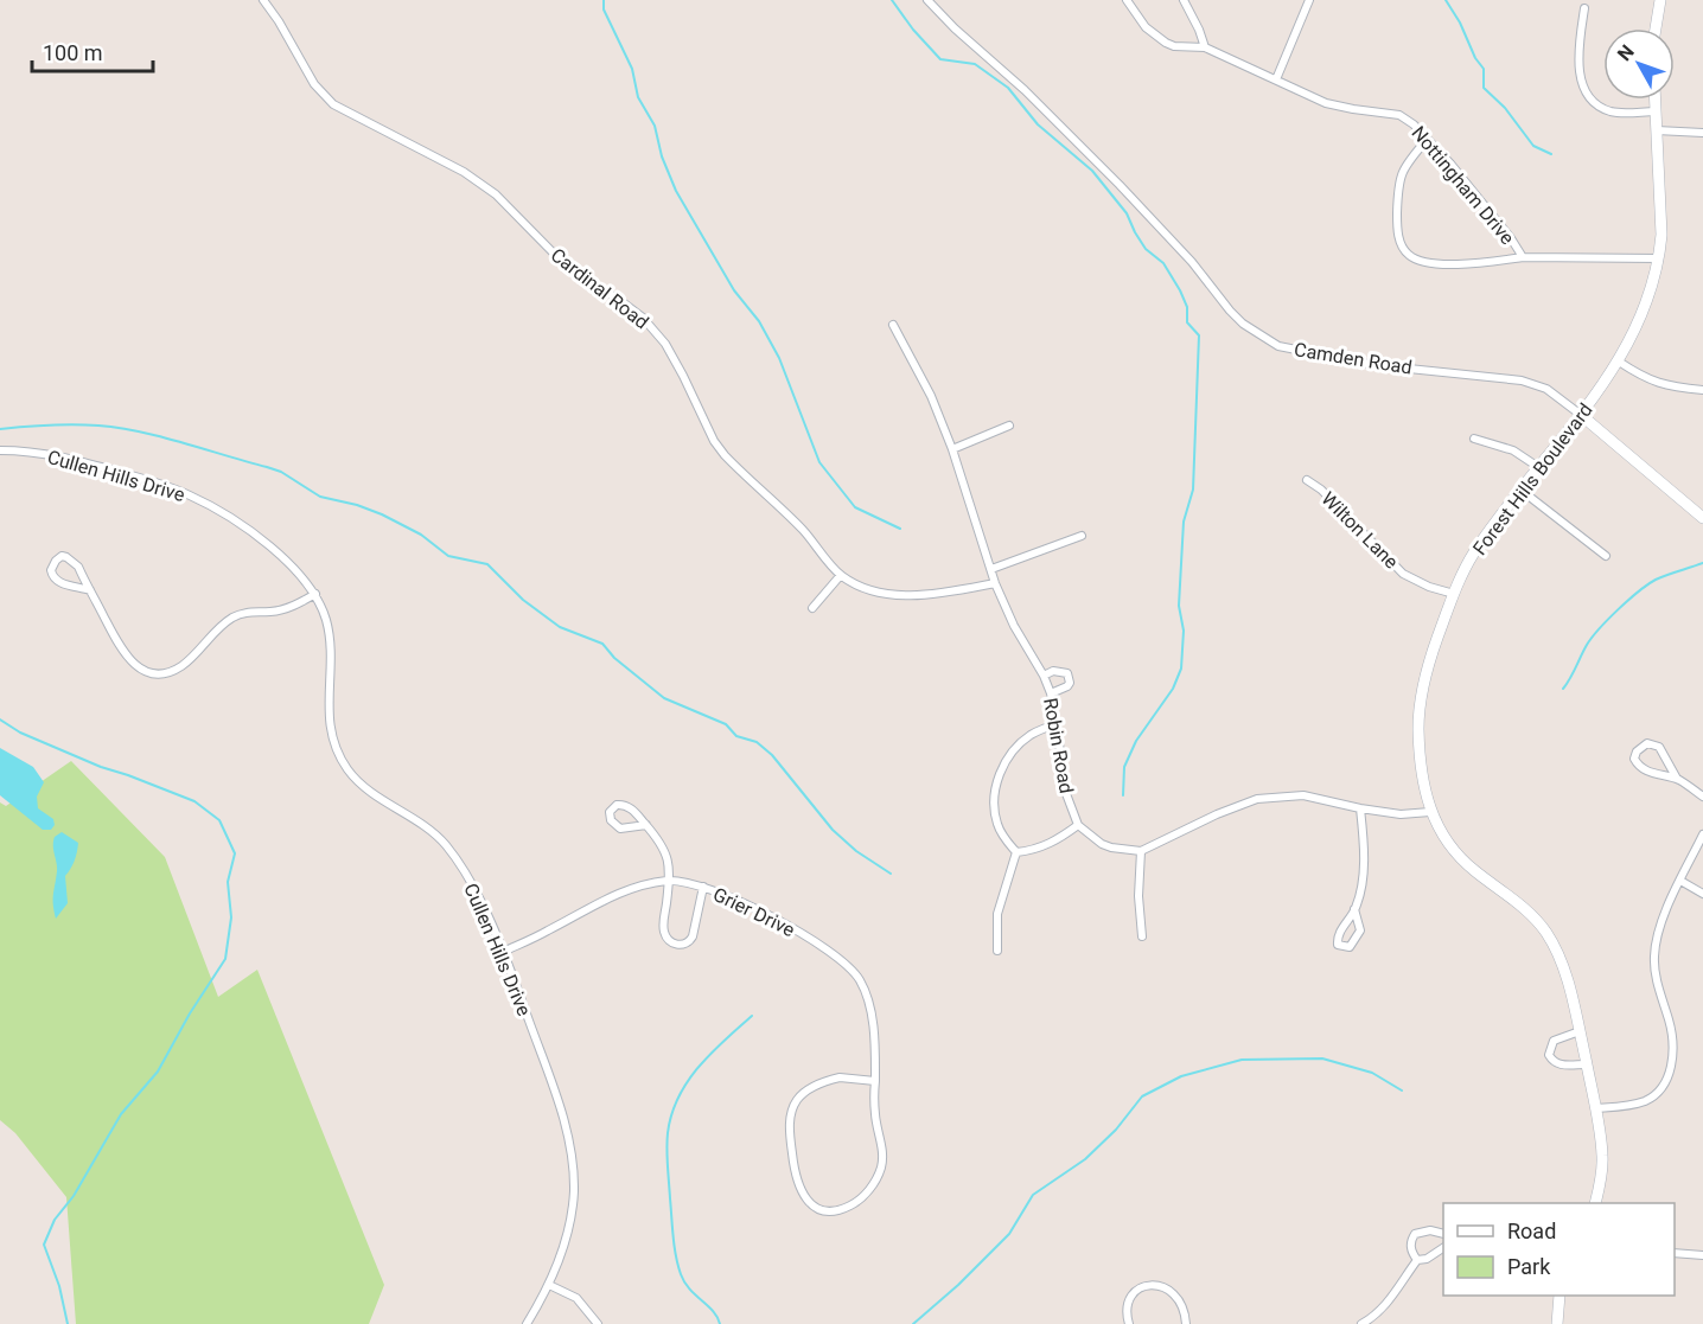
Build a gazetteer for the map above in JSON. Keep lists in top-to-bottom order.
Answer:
{
  "streets": {
    "main road": ["Camden Road", "Forest Hills Boulevard"],
    "street": [
      "Nottingham Drive",
      "Cardinal Road",
      "Cullen Hills Drive",
      "Wilton Lane",
      "Robin Road",
      "Grier Drive"
    ]
  },
  "crossings": [
    ["Nottingham Drive", "Forest Hills Boulevard"],
    ["Cardinal Road", "Robin Road"],
    ["Camden Road", "Forest Hills Boulevard"],
    ["Cullen Hills Drive", "Grier Drive"],
    ["Forest Hills Boulevard", "Wilton Lane"]
  ],
  "legend": ["Road", "Park"],
  "scale_bar": "100 m",
  "north": "top left"
}
